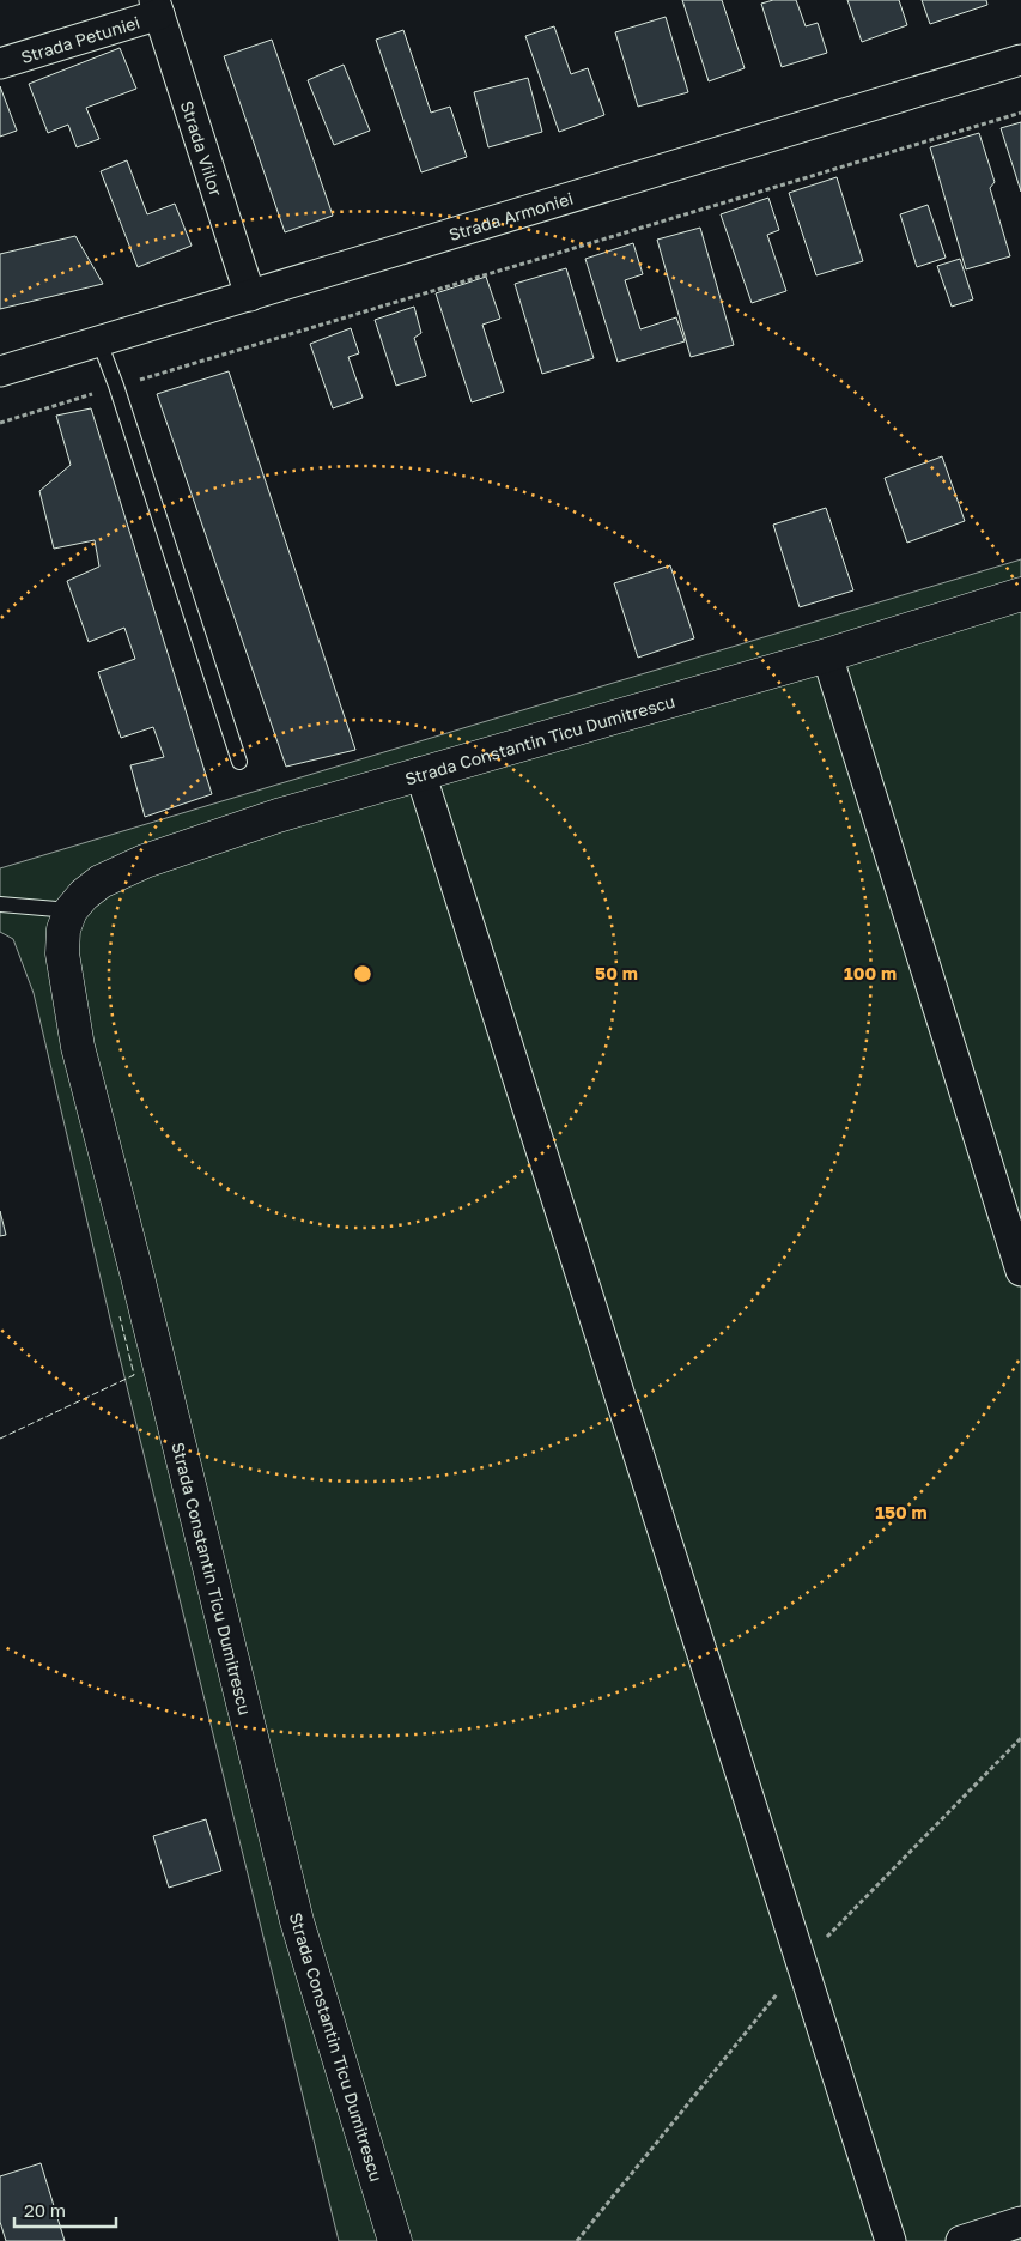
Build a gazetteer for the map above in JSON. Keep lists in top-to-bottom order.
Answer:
{
  "streets": {
    "street": [
      "Strada Petuniei",
      "Strada Viilor",
      "Strada Armoniei",
      "Strada Constantin Ticu Dumitrescu"
    ]
  },
  "crossings": [
    ["Strada Petuniei", "Strada Viilor"],
    ["Strada Viilor", "Strada Armoniei"]
  ],
  "scale_bar": "20 m",
  "rings": ["50 m", "100 m", "150 m"]
}
